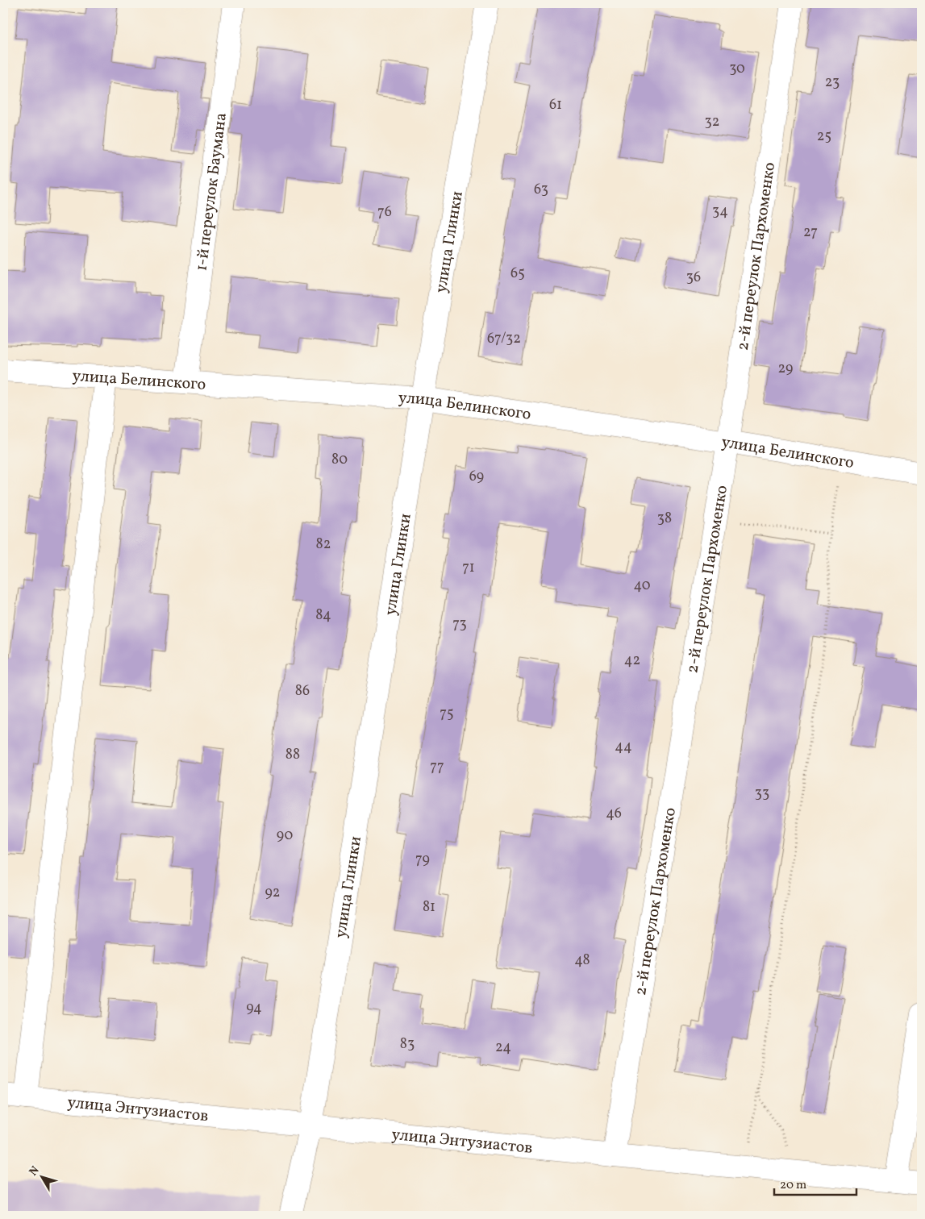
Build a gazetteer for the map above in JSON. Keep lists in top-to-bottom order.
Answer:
{
  "streets": {
    "street": [
      "1-й переулок Баумана",
      "улица Глинки",
      "2-й переулок Пархоменко",
      "улица Белинского",
      "улица Энтузиастов"
    ]
  },
  "crossings": [
    ["1-й переулок Баумана", "улица Белинского"],
    ["улица Глинки", "улица Белинского"],
    ["улица Глинки", "улица Энтузиастов"],
    ["2-й переулок Пархоменко", "улица Белинского"],
    ["2-й переулок Пархоменко", "улица Энтузиастов"]
  ],
  "house_numbers": [
    "30",
    "23",
    "61",
    "32",
    "25",
    "63",
    "34",
    "76",
    "27",
    "65",
    "36",
    "67/32",
    "29",
    "80",
    "69",
    "38",
    "82",
    "71",
    "40",
    "84",
    "73",
    "42",
    "86",
    "75",
    "44",
    "88",
    "77",
    "33",
    "46",
    "90",
    "79",
    "92",
    "81",
    "48",
    "94",
    "83",
    "24"
  ],
  "scale_bar": "20 m",
  "north": "top left"
}
